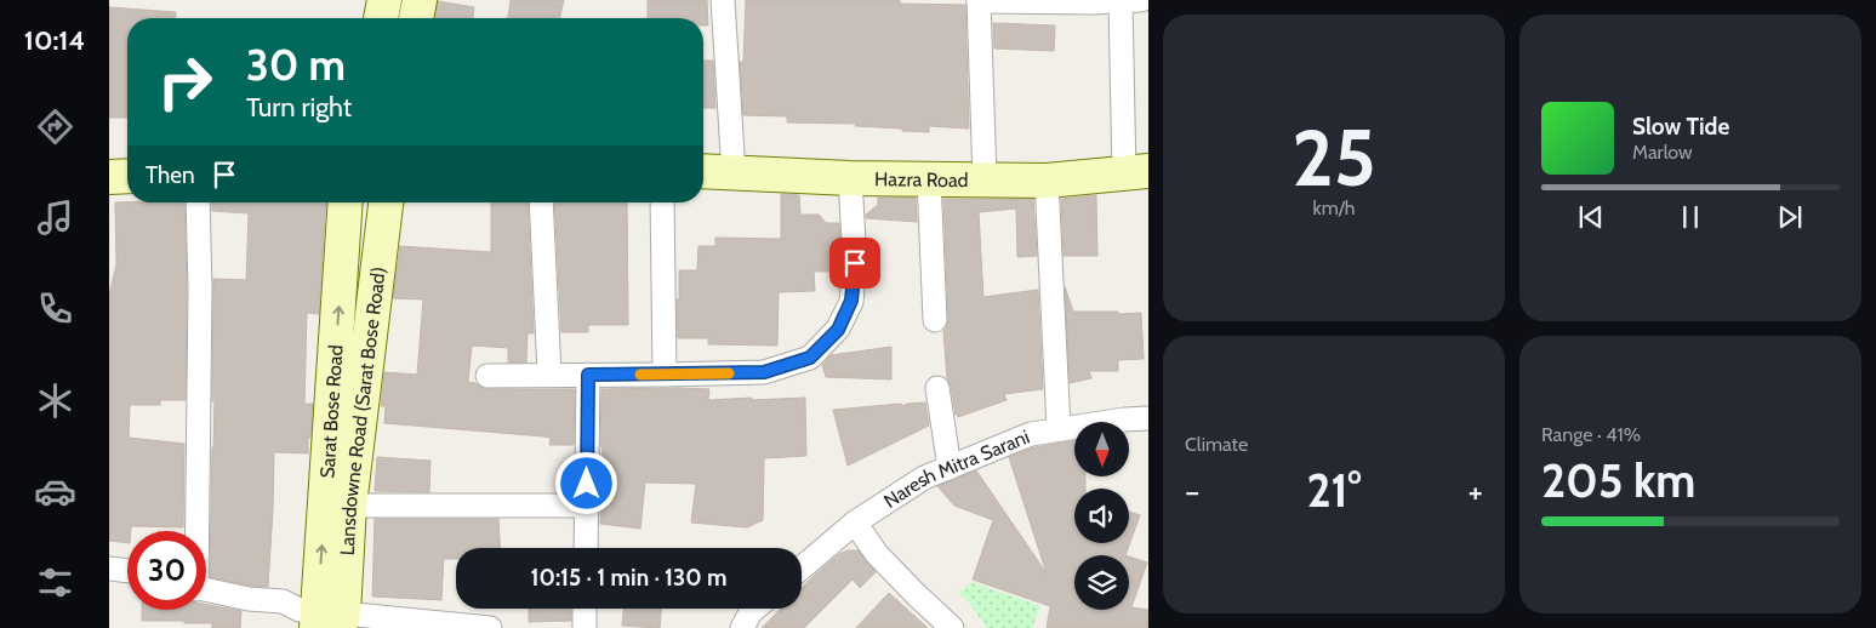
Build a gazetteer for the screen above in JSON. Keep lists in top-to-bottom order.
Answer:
{
  "streets": {
    "main road": ["Hazra Road", "Sarat Bose Road", "Lansdowne Road (Sarat Bose Road)"],
    "street": ["Naresh Mitra Sarani"]
  },
  "crossings": [
    ["Sarat Bose Road", "Lansdowne Road (Sarat Bose Road)"]
  ],
  "one_way": ["Sarat Bose Road"],
  "north": "bottom",
  "page": {
    "tabs": "10:14",
    "tile": [
      ["25", "km/h"],
      "Climate",
      ["Range · 41%", "205 km"]
    ],
    "turn": ["30 m", "Turn right"],
    "song": ["Slow Tide", "Marlow"],
    "then": "Then",
    "heat": ["−", "21°", "+"],
    "limit": "30",
    "trip": "10:15 · 1 min · 130 m"
  }
}
